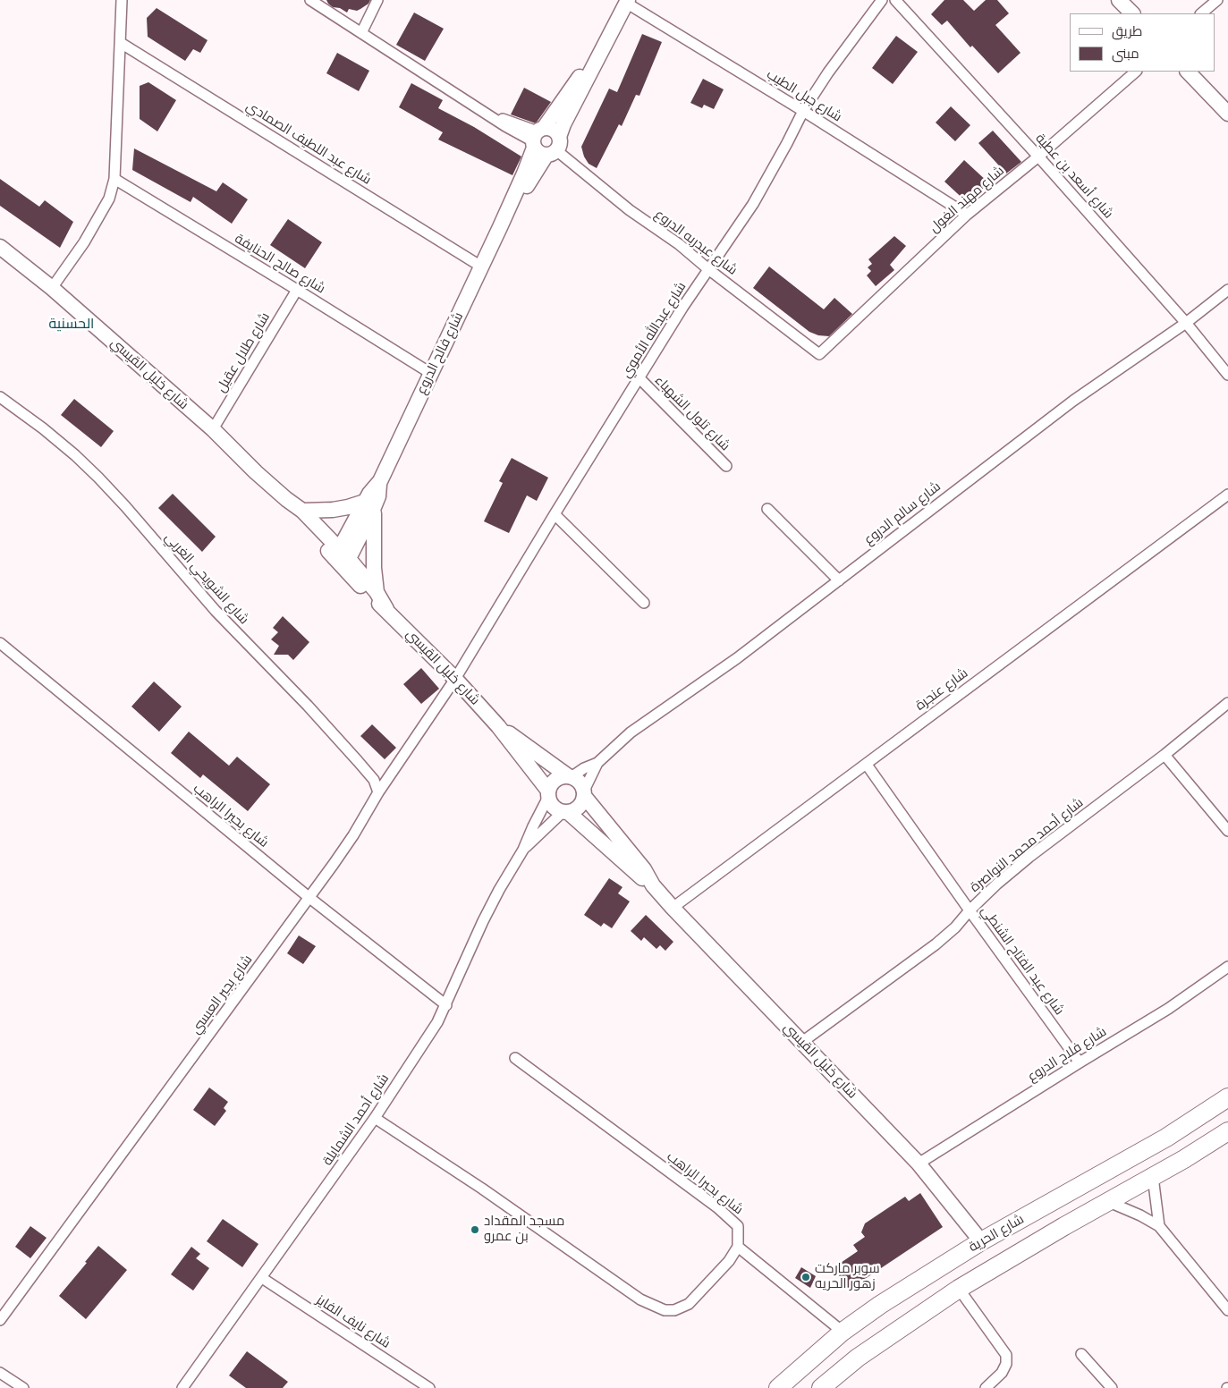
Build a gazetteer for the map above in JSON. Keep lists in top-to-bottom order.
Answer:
{
  "streets": {
    "highway": ["شارع الحرية"],
    "street": [
      "شارع جبل الطيب",
      "شارع عبد اللطيف الصمادي",
      "شارع أسعد بن عطية",
      "شارع مهند الغول",
      "شارع عبدربه الدروع",
      "شارع صالح الحنايفة",
      "شارع عبدالله الأموي",
      "شارع طلال عقيل",
      "شارع فالح الدروع",
      "شارع خليل القيسي",
      "شارع تلول الشهباء",
      "شارع سالم الدروع",
      "شارع الشويحي الغربي",
      "شارع عنجرة",
      "شارع بحيرا الراهب",
      "شارع أحمد محمد النواصرة",
      "شارع عبد الفتاح الشنطي",
      "شارع بجير العبسي",
      "شارع فلاح الدروع",
      "شارع أحمد الشمايلة",
      "شارع نايف الفايز"
    ]
  },
  "crossings": [
    ["شارع جبل الطيب", "شارع مهند الغول"],
    ["شارع جبل الطيب", "شارع عبدالله الأموي"],
    ["شارع جبل الطيب", "شارع فالح الدروع"],
    ["شارع عبد اللطيف الصمادي", "شارع فالح الدروع"],
    ["شارع أسعد بن عطية", "شارع مهند الغول"],
    ["شارع أسعد بن عطية", "شارع سالم الدروع"],
    ["شارع مهند الغول", "شارع عبدربه الدروع"],
    ["شارع عبدربه الدروع", "شارع عبدالله الأموي"],
    ["شارع عبدربه الدروع", "شارع فالح الدروع"],
    ["شارع صالح الحنايفة", "شارع طلال عقيل"],
    ["شارع صالح الحنايفة", "شارع فالح الدروع"],
    ["شارع عبدالله الأموي", "شارع خليل القيسي"],
    ["شارع عبدالله الأموي", "شارع تلول الشهباء"],
    ["شارع عبدالله الأموي", "شارع بجير العبسي"],
    ["شارع طلال عقيل", "شارع خليل القيسي"],
    ["شارع فالح الدروع", "شارع خليل القيسي"],
    ["شارع خليل القيسي", "شارع سالم الدروع"],
    ["شارع خليل القيسي", "شارع عنجرة"],
    ["شارع خليل القيسي", "شارع أحمد محمد النواصرة"],
    ["شارع خليل القيسي", "شارع بجير العبسي"],
    ["شارع خليل القيسي", "شارع فلاح الدروع"],
    ["شارع خليل القيسي", "شارع أحمد الشمايلة"],
    ["شارع خليل القيسي", "شارع الحرية"],
    ["شارع سالم الدروع", "شارع أحمد الشمايلة"],
    ["شارع الشويحي الغربي", "شارع بجير العبسي"],
    ["شارع عنجرة", "شارع عبد الفتاح الشنطي"],
    ["شارع بحيرا الراهب", "شارع بجير العبسي"],
    ["شارع بحيرا الراهب", "شارع أحمد الشمايلة"],
    ["شارع أحمد محمد النواصرة", "شارع عبد الفتاح الشنطي"],
    ["شارع عبد الفتاح الشنطي", "شارع فلاح الدروع"],
    ["شارع أحمد الشمايلة", "شارع نايف الفايز"]
  ],
  "districts": ["الحسنية"],
  "places": ["مسجد المقداد بن عمرو", "سوبر ماركت زهور الحريه"],
  "legend": ["طريق", "مبنى"]
}
